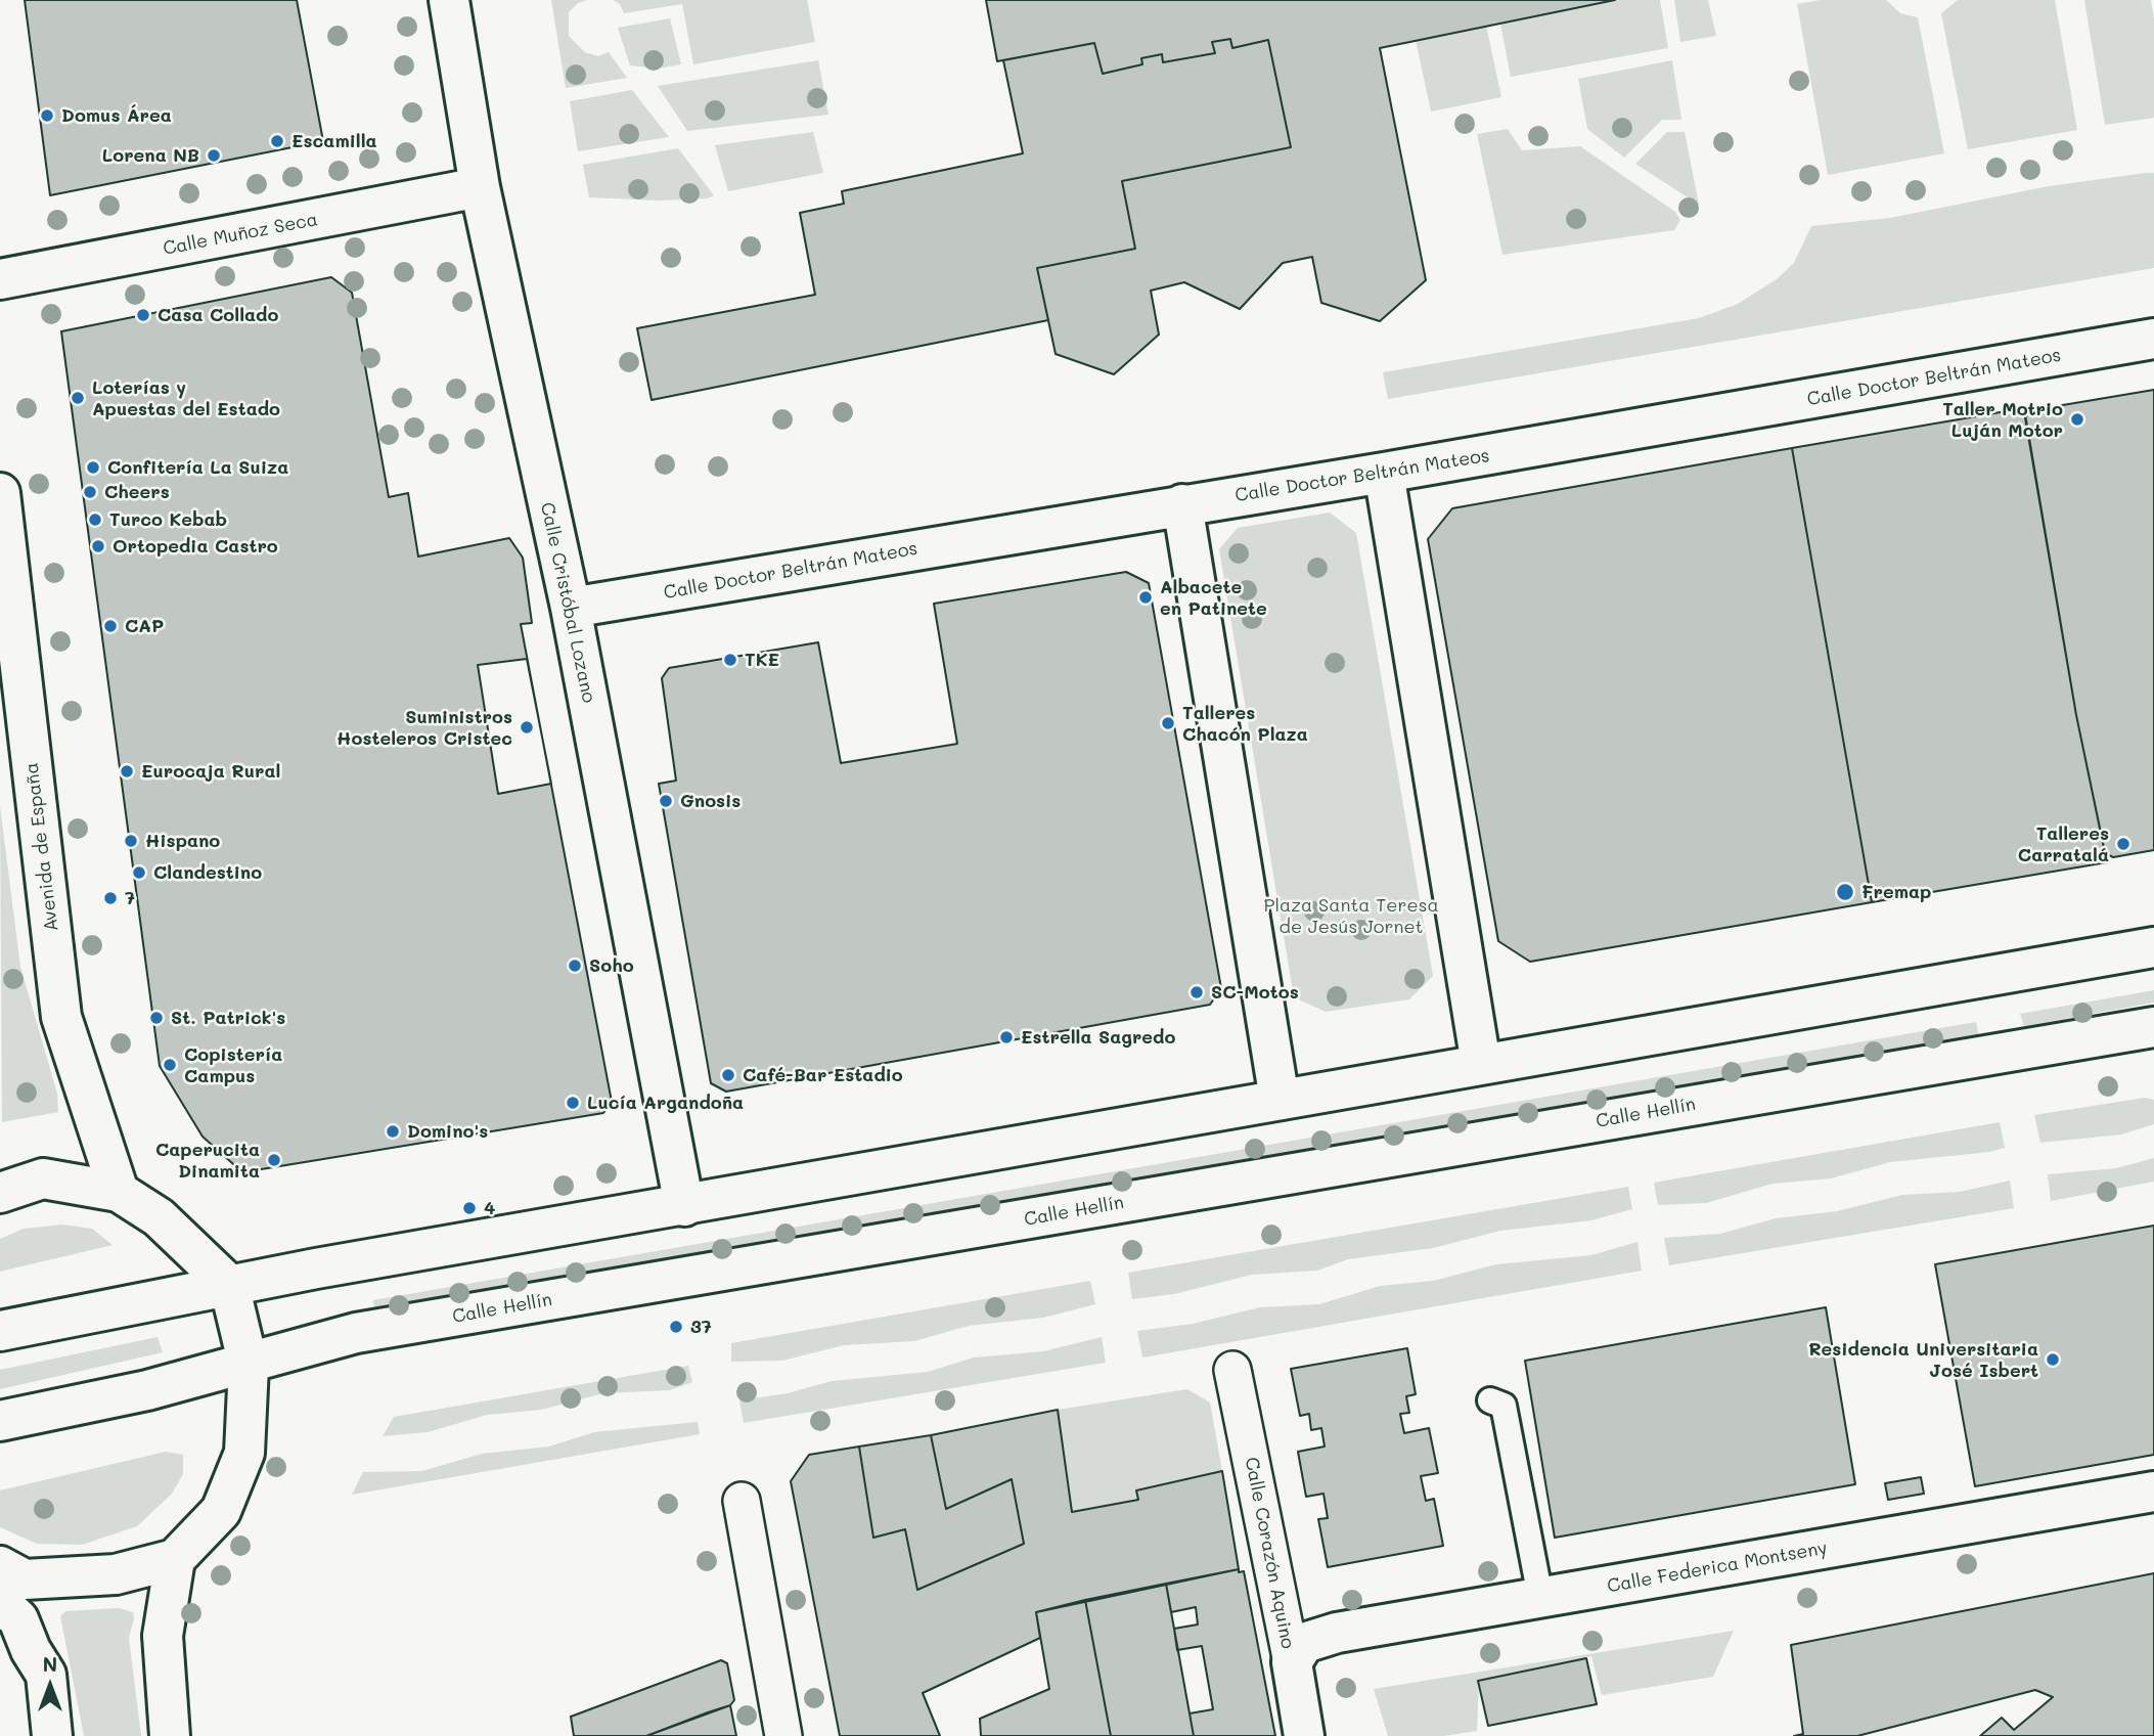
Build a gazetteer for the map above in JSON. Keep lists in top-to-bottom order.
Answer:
{
  "streets": {
    "main road": [
      "Calle Muñoz Seca",
      "Calle Doctor Beltrán Mateos",
      "Calle Cristóbal Lozano",
      "Avenida de España",
      "Calle Hellín",
      "Calle Corazón Aquino",
      "Calle Federica Montseny"
    ]
  },
  "crossings": [
    ["Calle Muñoz Seca", "Calle Cristóbal Lozano"],
    ["Calle Doctor Beltrán Mateos", "Calle Cristóbal Lozano"],
    ["Calle Corazón Aquino", "Calle Federica Montseny"]
  ],
  "parks": ["Plaza Santa Teresa de Jesús Jornet"],
  "places": [
    "Domus Área",
    "Escamilla",
    "Lorena NB",
    "Casa Collado",
    "Loterías y Apuestas del Estado",
    "Taller Motrio Luján Motor",
    "Confitería La Suiza",
    "Cheers",
    "Turco Kebab",
    "Ortopedia Castro",
    "Albacete en Patinete",
    "CAP",
    "TKE",
    "Talleres Chacón Plaza",
    "Suministros Hosteleros Cristec",
    "Eurocaja Rural",
    "Gnosis",
    "Hispano",
    "Talleres Carratalá",
    "Clandestino",
    "Fremap",
    "7",
    "Soho",
    "SC-Motos",
    "St. Patrick's",
    "Estrella Sagredo",
    "Copistería Campus",
    "Café-Bar Estadio",
    "Lucía Argandoña",
    "Domino's",
    "Caperucita Dinamita",
    "4",
    "37",
    "Residencia Universitaria José Isbert"
  ],
  "north": "top"
}
